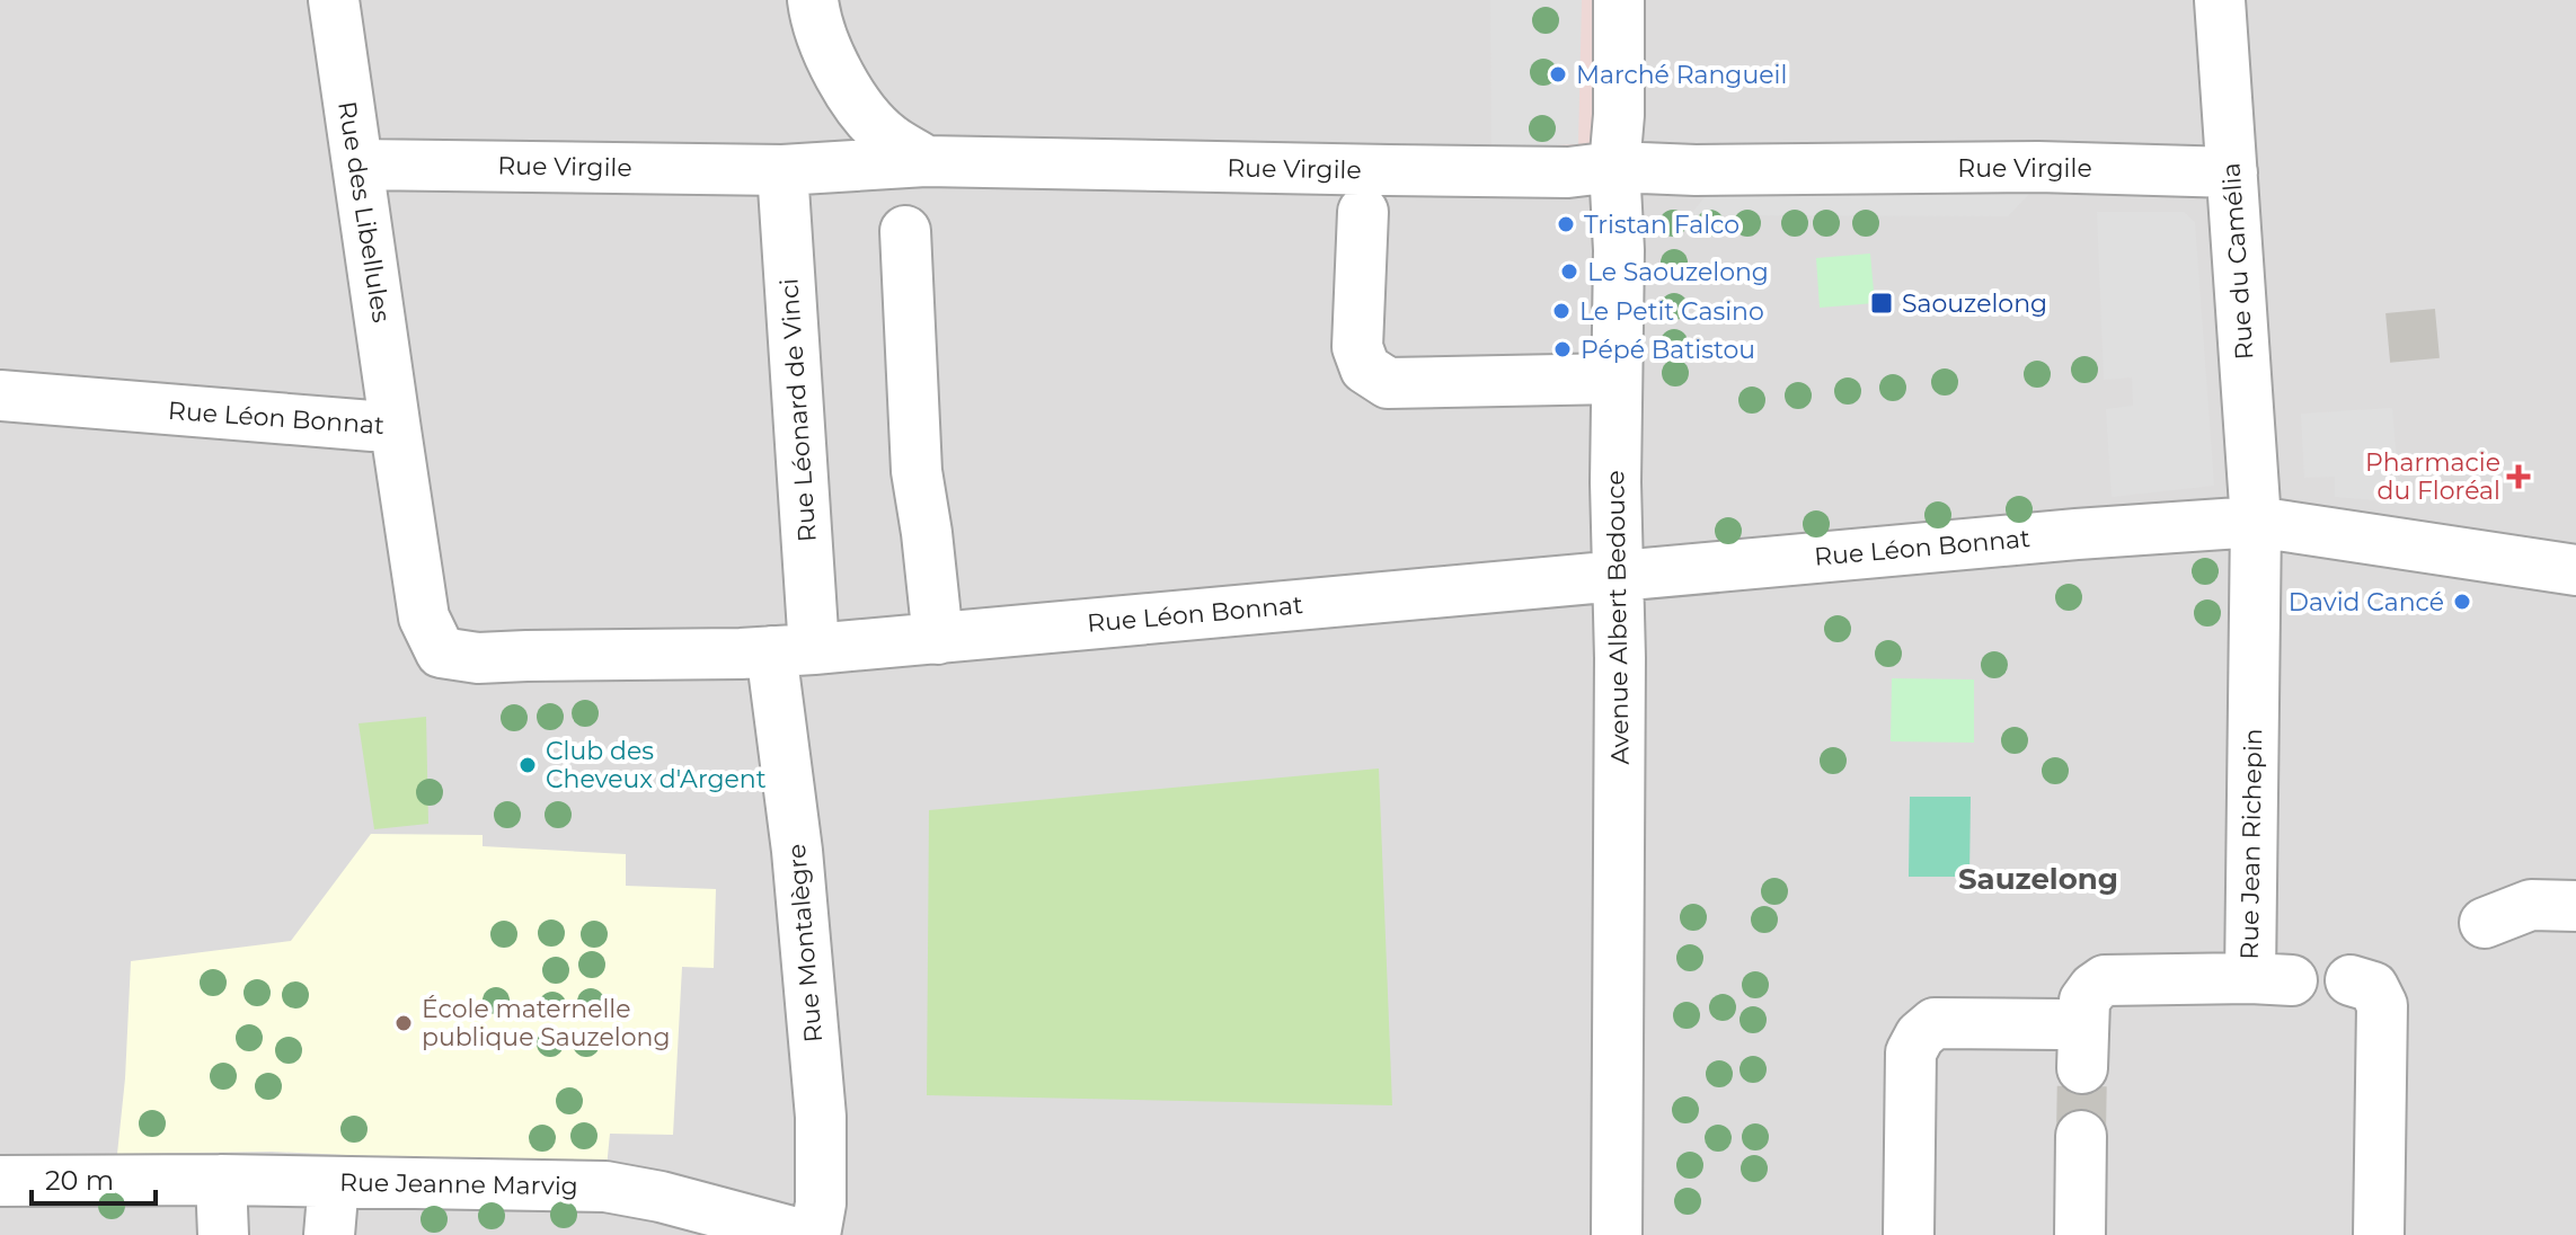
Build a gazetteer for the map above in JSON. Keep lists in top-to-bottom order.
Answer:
{
  "streets": {
    "street": [
      "Rue Virgile",
      "Rue des Libellules",
      "Rue du Camélia",
      "Rue Léonard de Vinci",
      "Rue Léon Bonnat",
      "Avenue Albert Bedouce",
      "Rue Jean Richepin",
      "Rue Montalègre",
      "Rue Jeanne Marvig"
    ]
  },
  "crossings": [
    ["Rue Virgile", "Rue des Libellules"],
    ["Rue Virgile", "Rue du Camélia"],
    ["Rue Virgile", "Rue Léonard de Vinci"],
    ["Rue Virgile", "Avenue Albert Bedouce"],
    ["Rue des Libellules", "Rue Léon Bonnat"],
    ["Rue du Camélia", "Rue Léon Bonnat"],
    ["Rue du Camélia", "Rue Jean Richepin"],
    ["Rue Léonard de Vinci", "Rue Léon Bonnat"],
    ["Rue Léonard de Vinci", "Rue Montalègre"],
    ["Rue Léon Bonnat", "Avenue Albert Bedouce"],
    ["Rue Léon Bonnat", "Rue Jean Richepin"],
    ["Rue Léon Bonnat", "Rue Montalègre"]
  ],
  "districts": ["Sauzelong"],
  "places": {
    "other": [
      "Marché Rangueil",
      "Tristan Falco",
      "Le Saouzelong",
      "Le Petit Casino",
      "Pépé Batistou",
      "David Cancé",
      "Club des Cheveux d'Argent",
      "École maternelle publique Sauzelong"
    ],
    "transit": ["Saouzelong"],
    "health": ["Pharmacie du Floréal"]
  },
  "scale_bar": "20 m"
}
